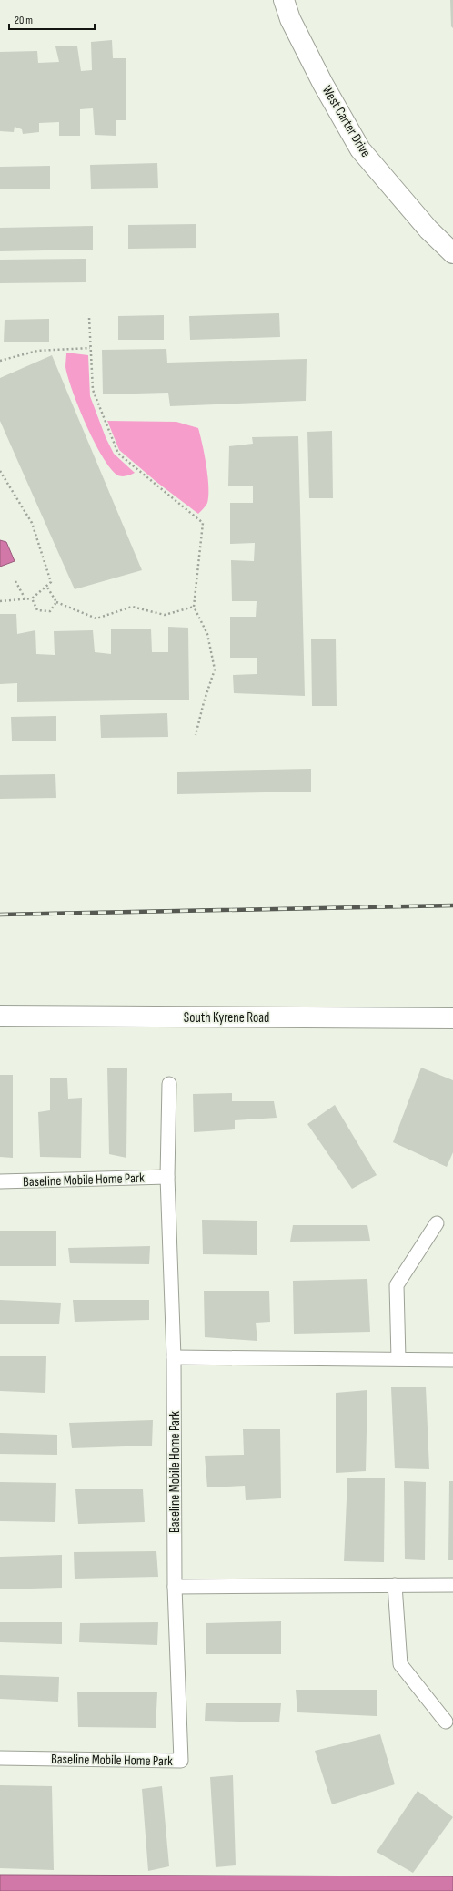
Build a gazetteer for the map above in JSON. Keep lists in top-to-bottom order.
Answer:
{
  "streets": {
    "street": ["West Carter Drive", "South Kyrene Road"],
    "lane": ["Baseline Mobile Home Park"]
  },
  "scale_bar": "20 m"
}
